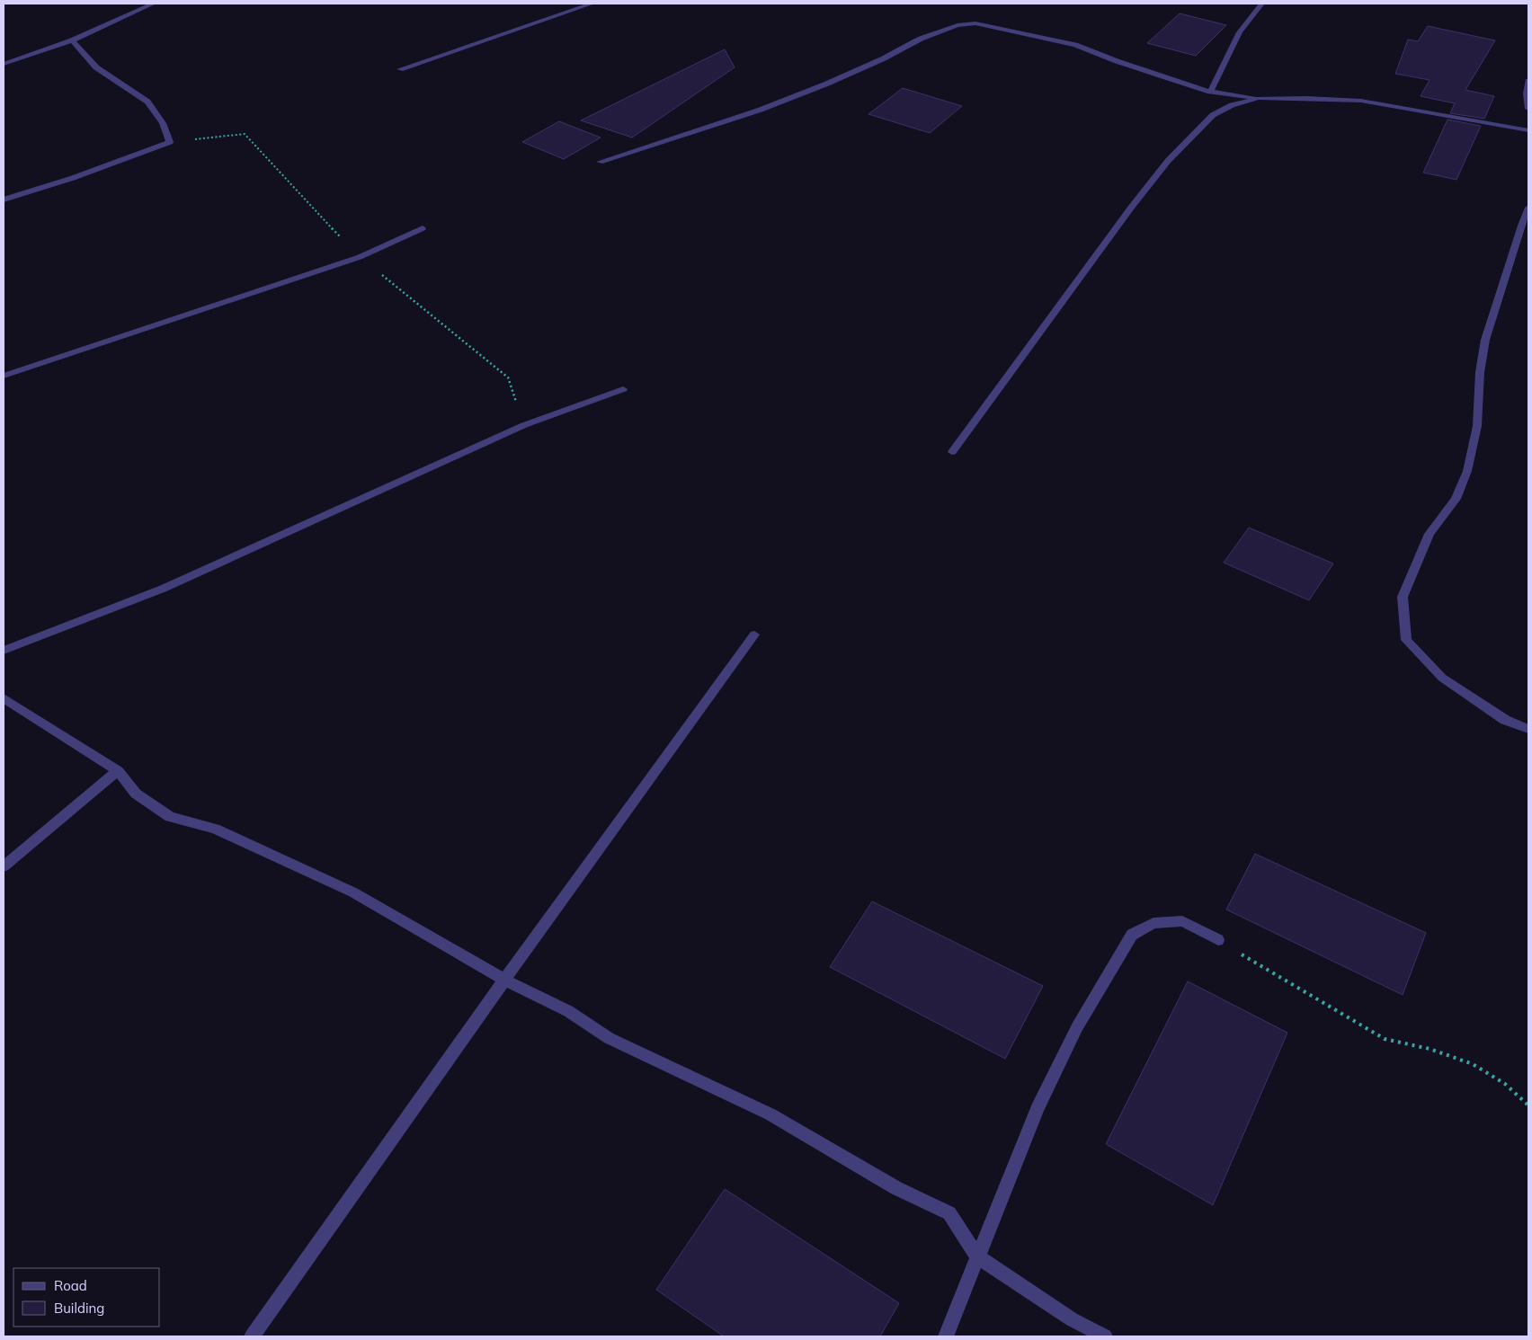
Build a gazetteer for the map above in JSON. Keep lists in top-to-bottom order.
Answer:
{
  "legend": ["Road", "Building"]
}
